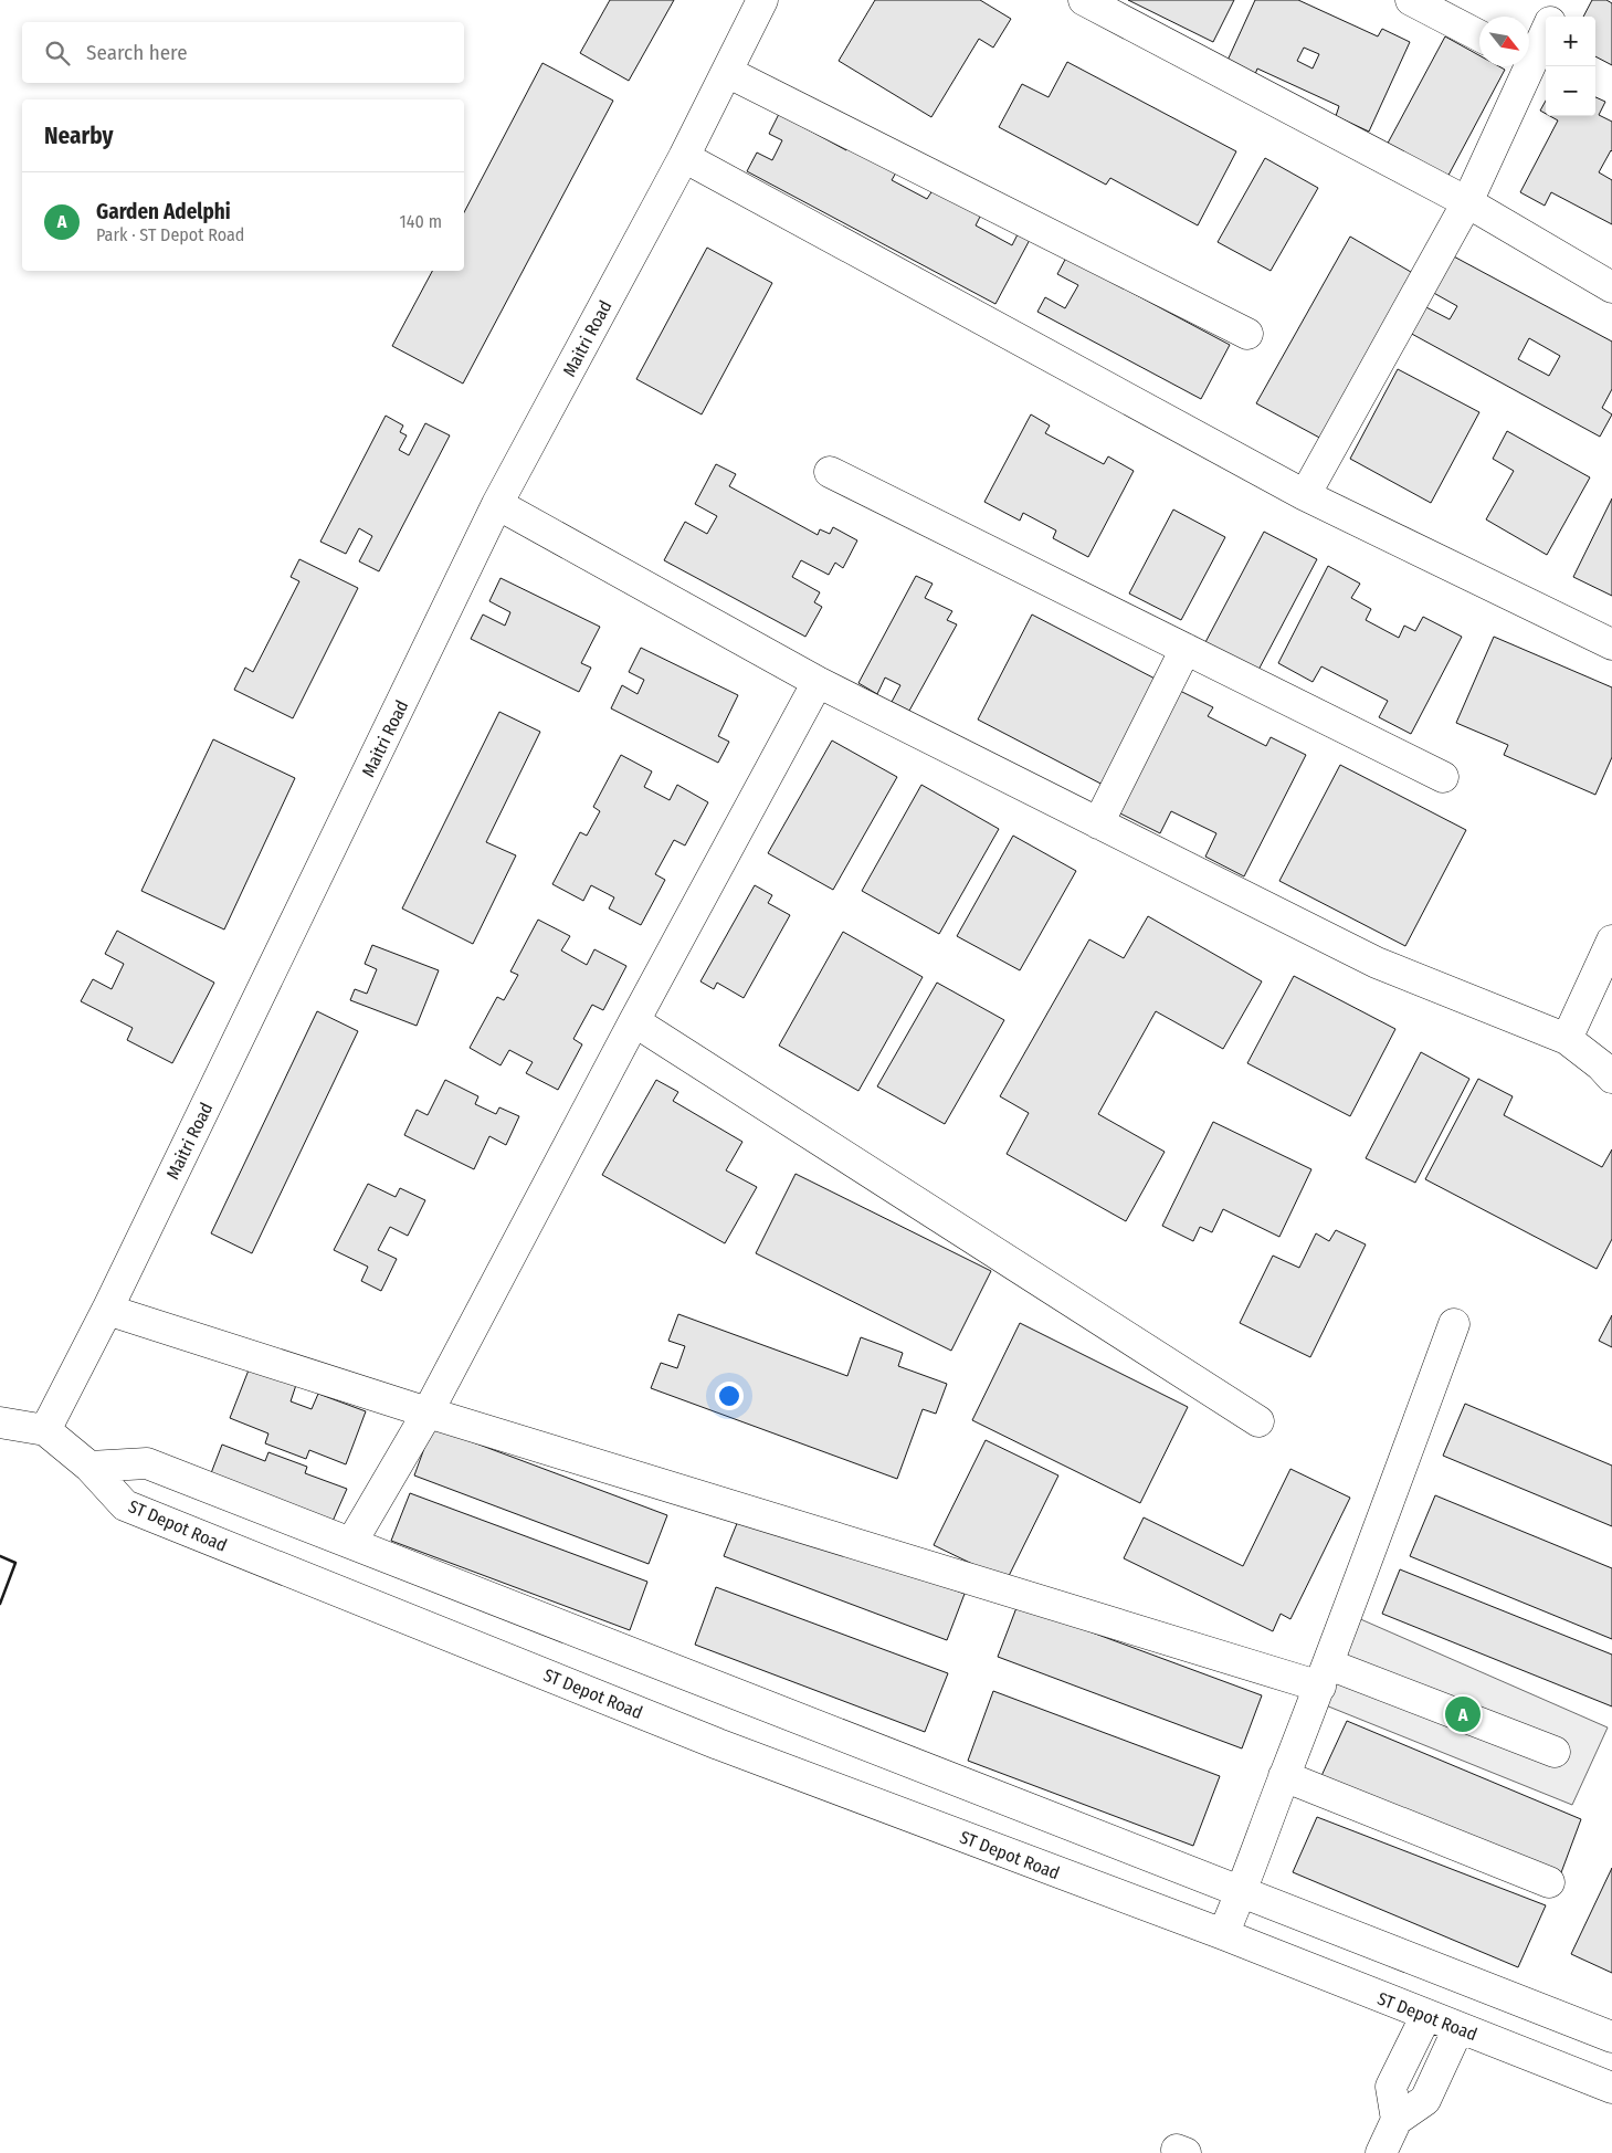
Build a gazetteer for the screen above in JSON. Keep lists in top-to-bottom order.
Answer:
{
  "streets": {
    "street": ["Maitri Road", "ST Depot Road"]
  },
  "north": "bottom right",
  "page": {
    "map_buttons": ["+", "−"],
    "search": "Search here",
    "heading": "Nearby",
    "list": [
      {
        "mark": "A",
        "name": "Garden Adelphi",
        "note": "Park · ST Depot Road",
        "value": "140 m"
      }
    ],
    "pins": "A"
  }
}
